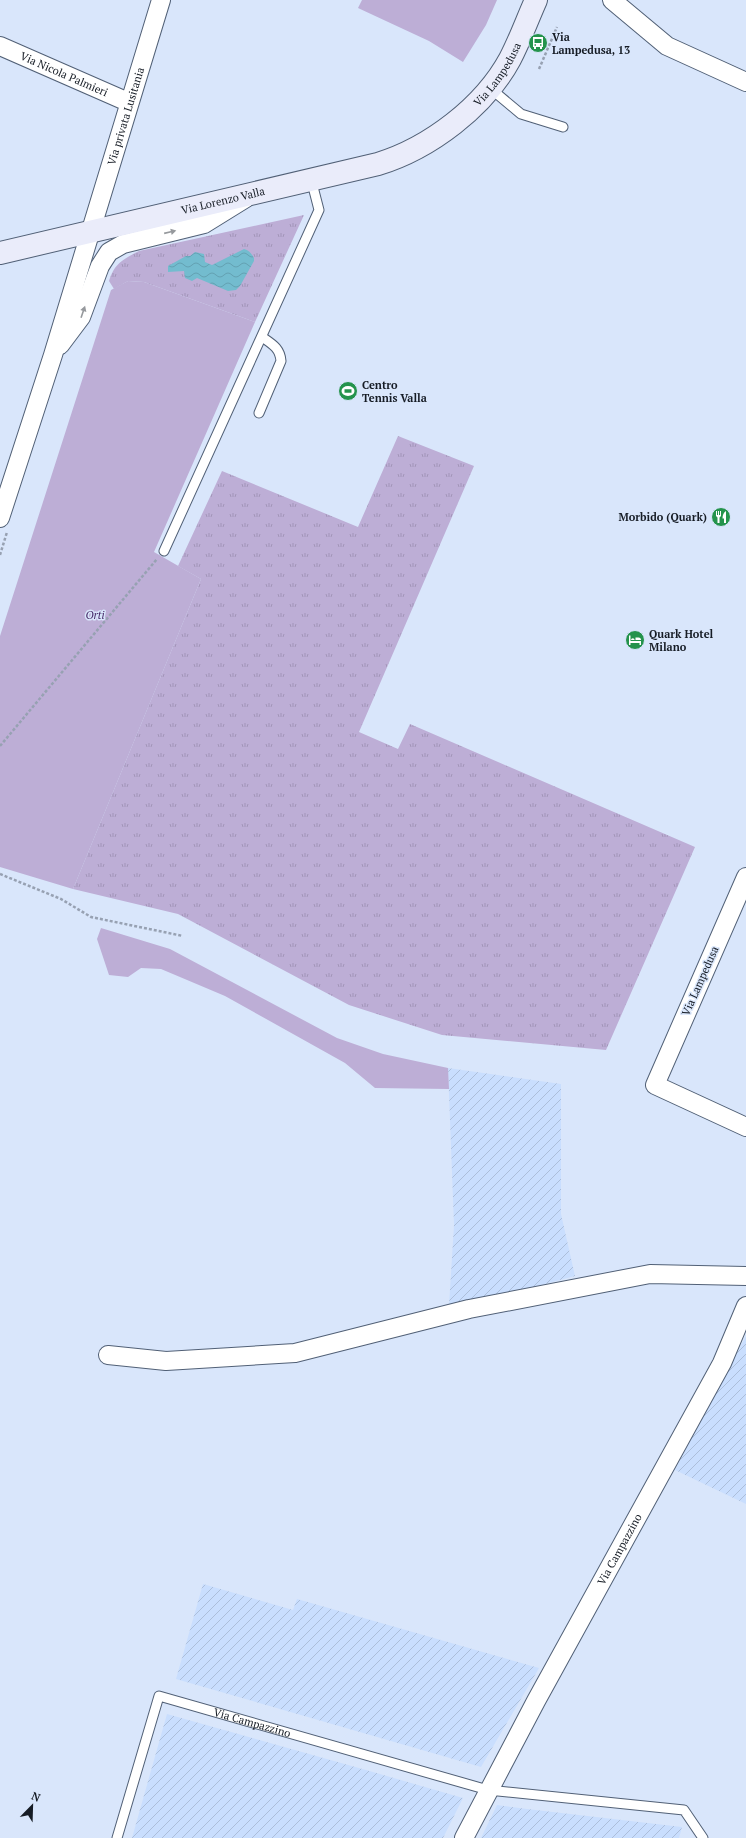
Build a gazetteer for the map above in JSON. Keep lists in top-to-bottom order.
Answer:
{
  "streets": {
    "main road": ["Via Lampedusa", "Via Lorenzo Valla"],
    "street": ["Via Nicola Palmieri", "Via privata Lusitania", "Via Campazzino"]
  },
  "crossings": [
    ["Via Lampedusa", "Via Lorenzo Valla"],
    ["Via Nicola Palmieri", "Via privata Lusitania"],
    ["Via privata Lusitania", "Via Lorenzo Valla"]
  ],
  "parks": ["Orti"],
  "places": {
    "bus stop": ["Via Lampedusa, 13"],
    "sports": ["Centro Tennis Valla"],
    "restaurant": ["Morbido (Quark)"],
    "hotel": ["Quark Hotel Milano"]
  },
  "north": "top right"
}
